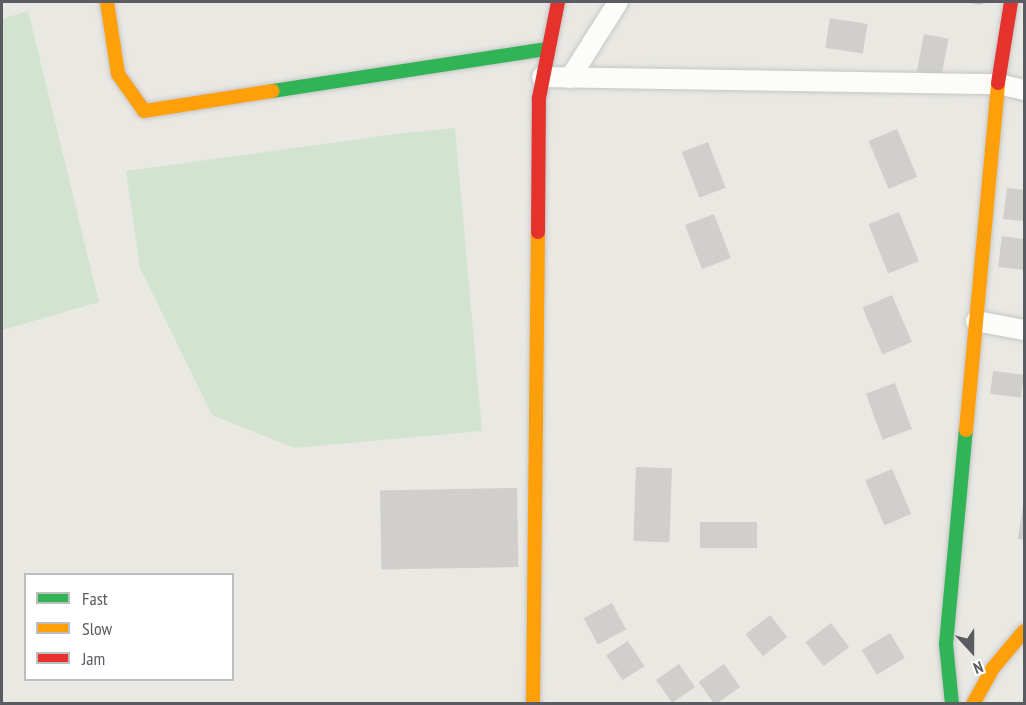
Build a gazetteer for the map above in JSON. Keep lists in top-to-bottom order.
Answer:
{
  "legend": ["Fast", "Slow", "Jam"],
  "north": "bottom"
}
